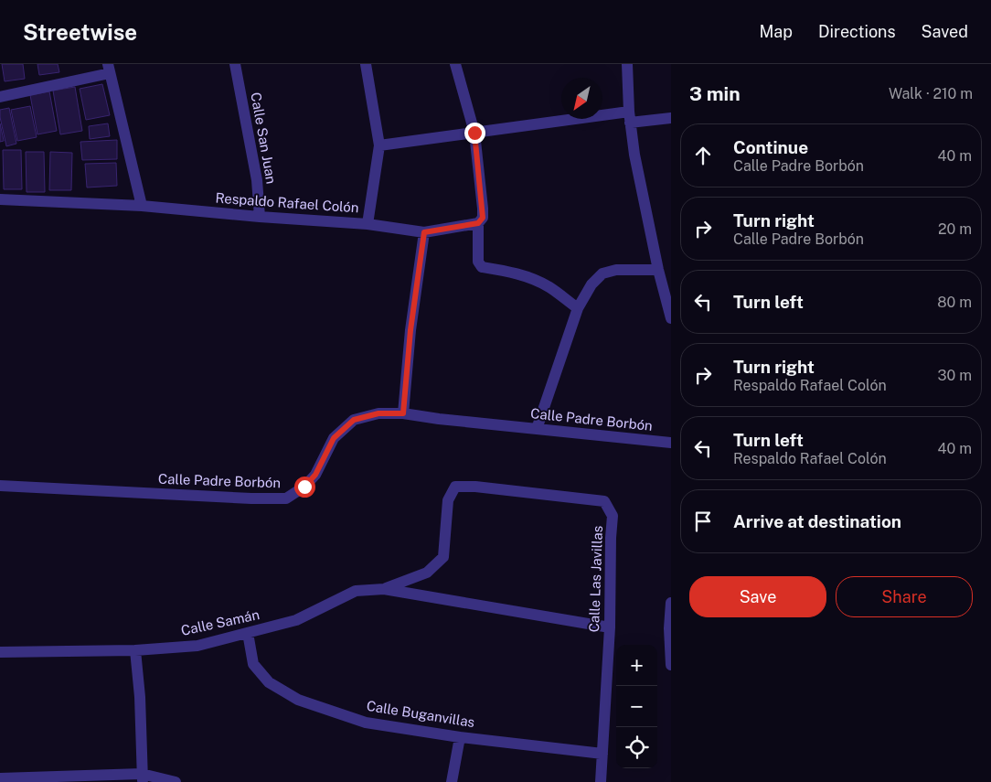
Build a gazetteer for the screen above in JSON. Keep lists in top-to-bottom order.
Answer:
{
  "streets": {
    "street": [
      "Calle San Juan",
      "Respaldo Rafael Colón",
      "Calle Padre Borbón",
      "Calle Las Javillas",
      "Calle Samán",
      "Calle Buganvillas"
    ]
  },
  "crossings": [
    ["Calle San Juan", "Respaldo Rafael Colón"],
    ["Calle Las Javillas", "Calle Samán"],
    ["Calle Las Javillas", "Calle Buganvillas"],
    ["Calle Samán", "Calle Buganvillas"]
  ],
  "north": "bottom left",
  "page": {
    "header": "Streetwise",
    "nav": ["Map", "Directions", "Saved"],
    "heading": ["3 min", "Walk · 210 m"],
    "list": [
      ["Continue", "Calle Padre Borbón", "40 m"],
      ["Turn right", "Calle Padre Borbón", "20 m"],
      ["Turn left", "80 m"],
      ["Turn right", "Respaldo Rafael Colón", "30 m"],
      ["Turn left", "Respaldo Rafael Colón", "40 m"],
      "Arrive at destination"
    ],
    "buttons": ["Save", "Share"],
    "map_buttons": ["+", "−"]
  }
}
